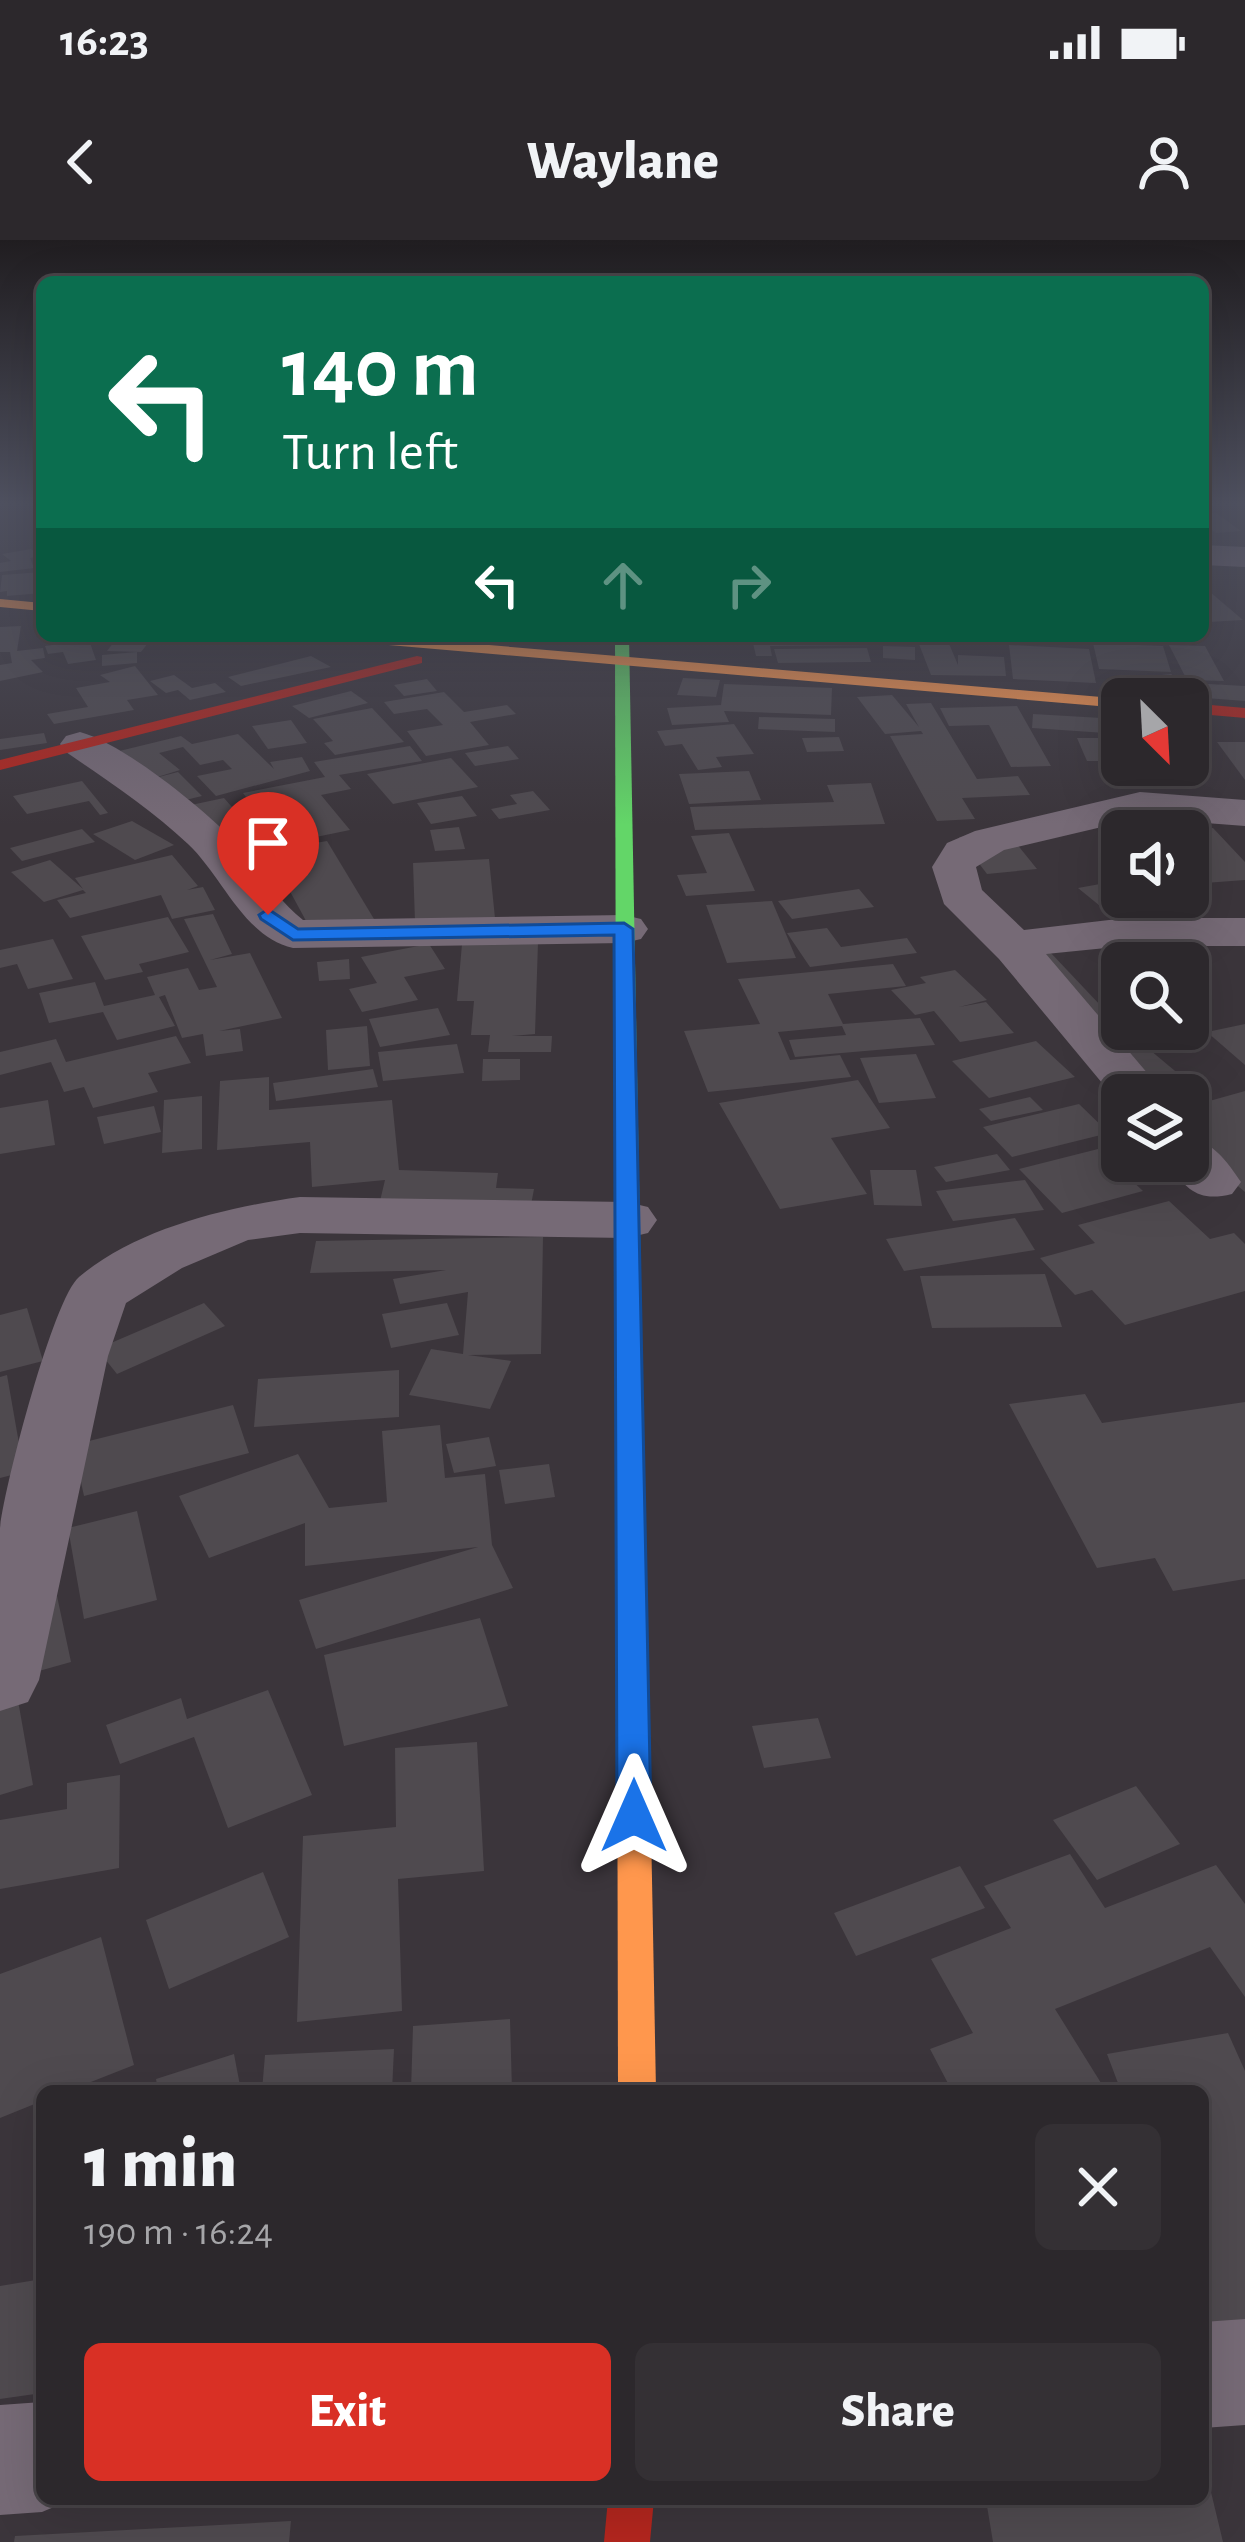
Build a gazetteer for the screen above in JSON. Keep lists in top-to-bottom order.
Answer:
{
  "north": "bottom right",
  "page": {
    "status": "16:23",
    "header": "Waylane",
    "turn": ["140 m", "Turn left"],
    "heading": ["1 min", "190 m · 16:24"],
    "buttons": ["Exit", "Share"]
  }
}
